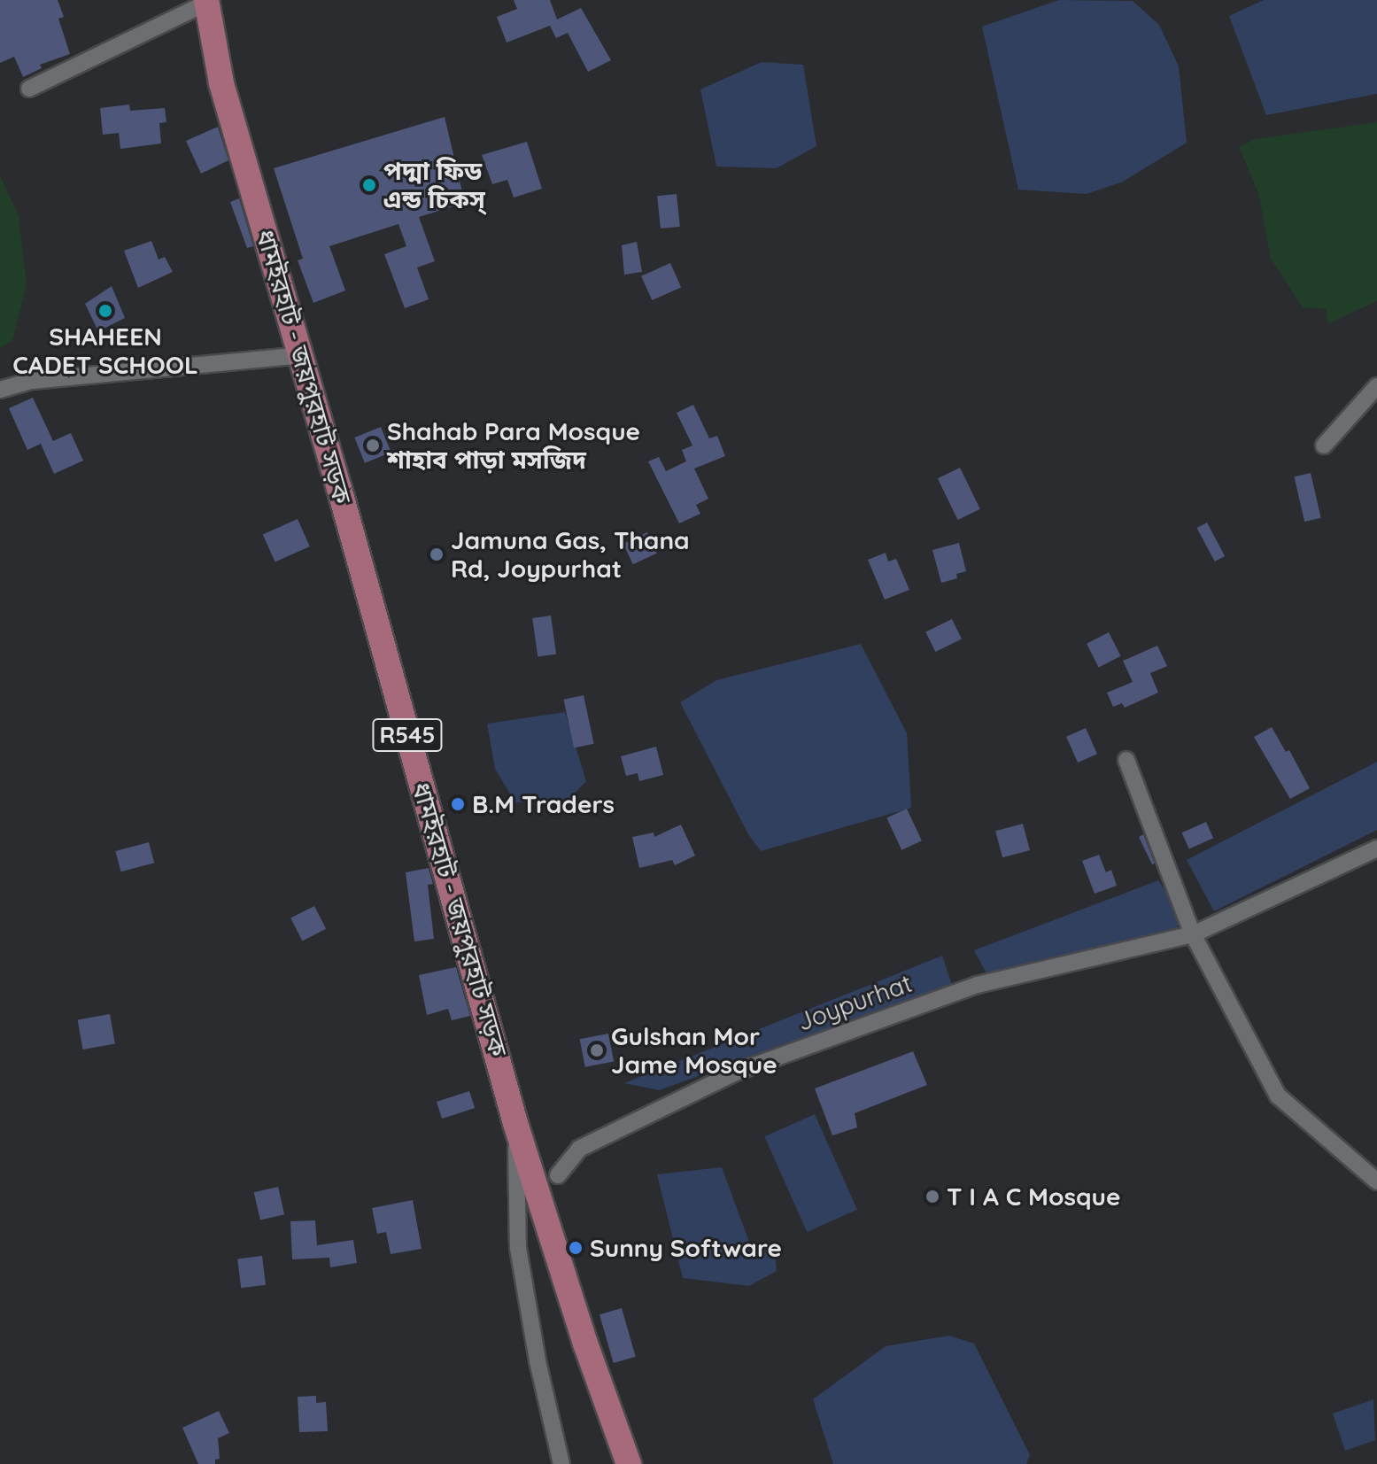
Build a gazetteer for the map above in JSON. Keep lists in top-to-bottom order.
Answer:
{
  "streets": {
    "main road": ["ধামইরহাট - জয়পুরহাট সড়ক", "R545"],
    "street": ["Joypurhat"]
  },
  "places": [
    "পদ্মা ফিড এন্ড চিকস্‌",
    "SHAHEEN CADET SCHOOL",
    "Shahab Para Mosque শাহাব পাড়া মসজিদ",
    "Jamuna Gas, Thana Rd, Joypurhat",
    "B.M Traders",
    "Gulshan Mor Jame Mosque",
    "T I A C Mosque",
    "Sunny Software"
  ]
}
